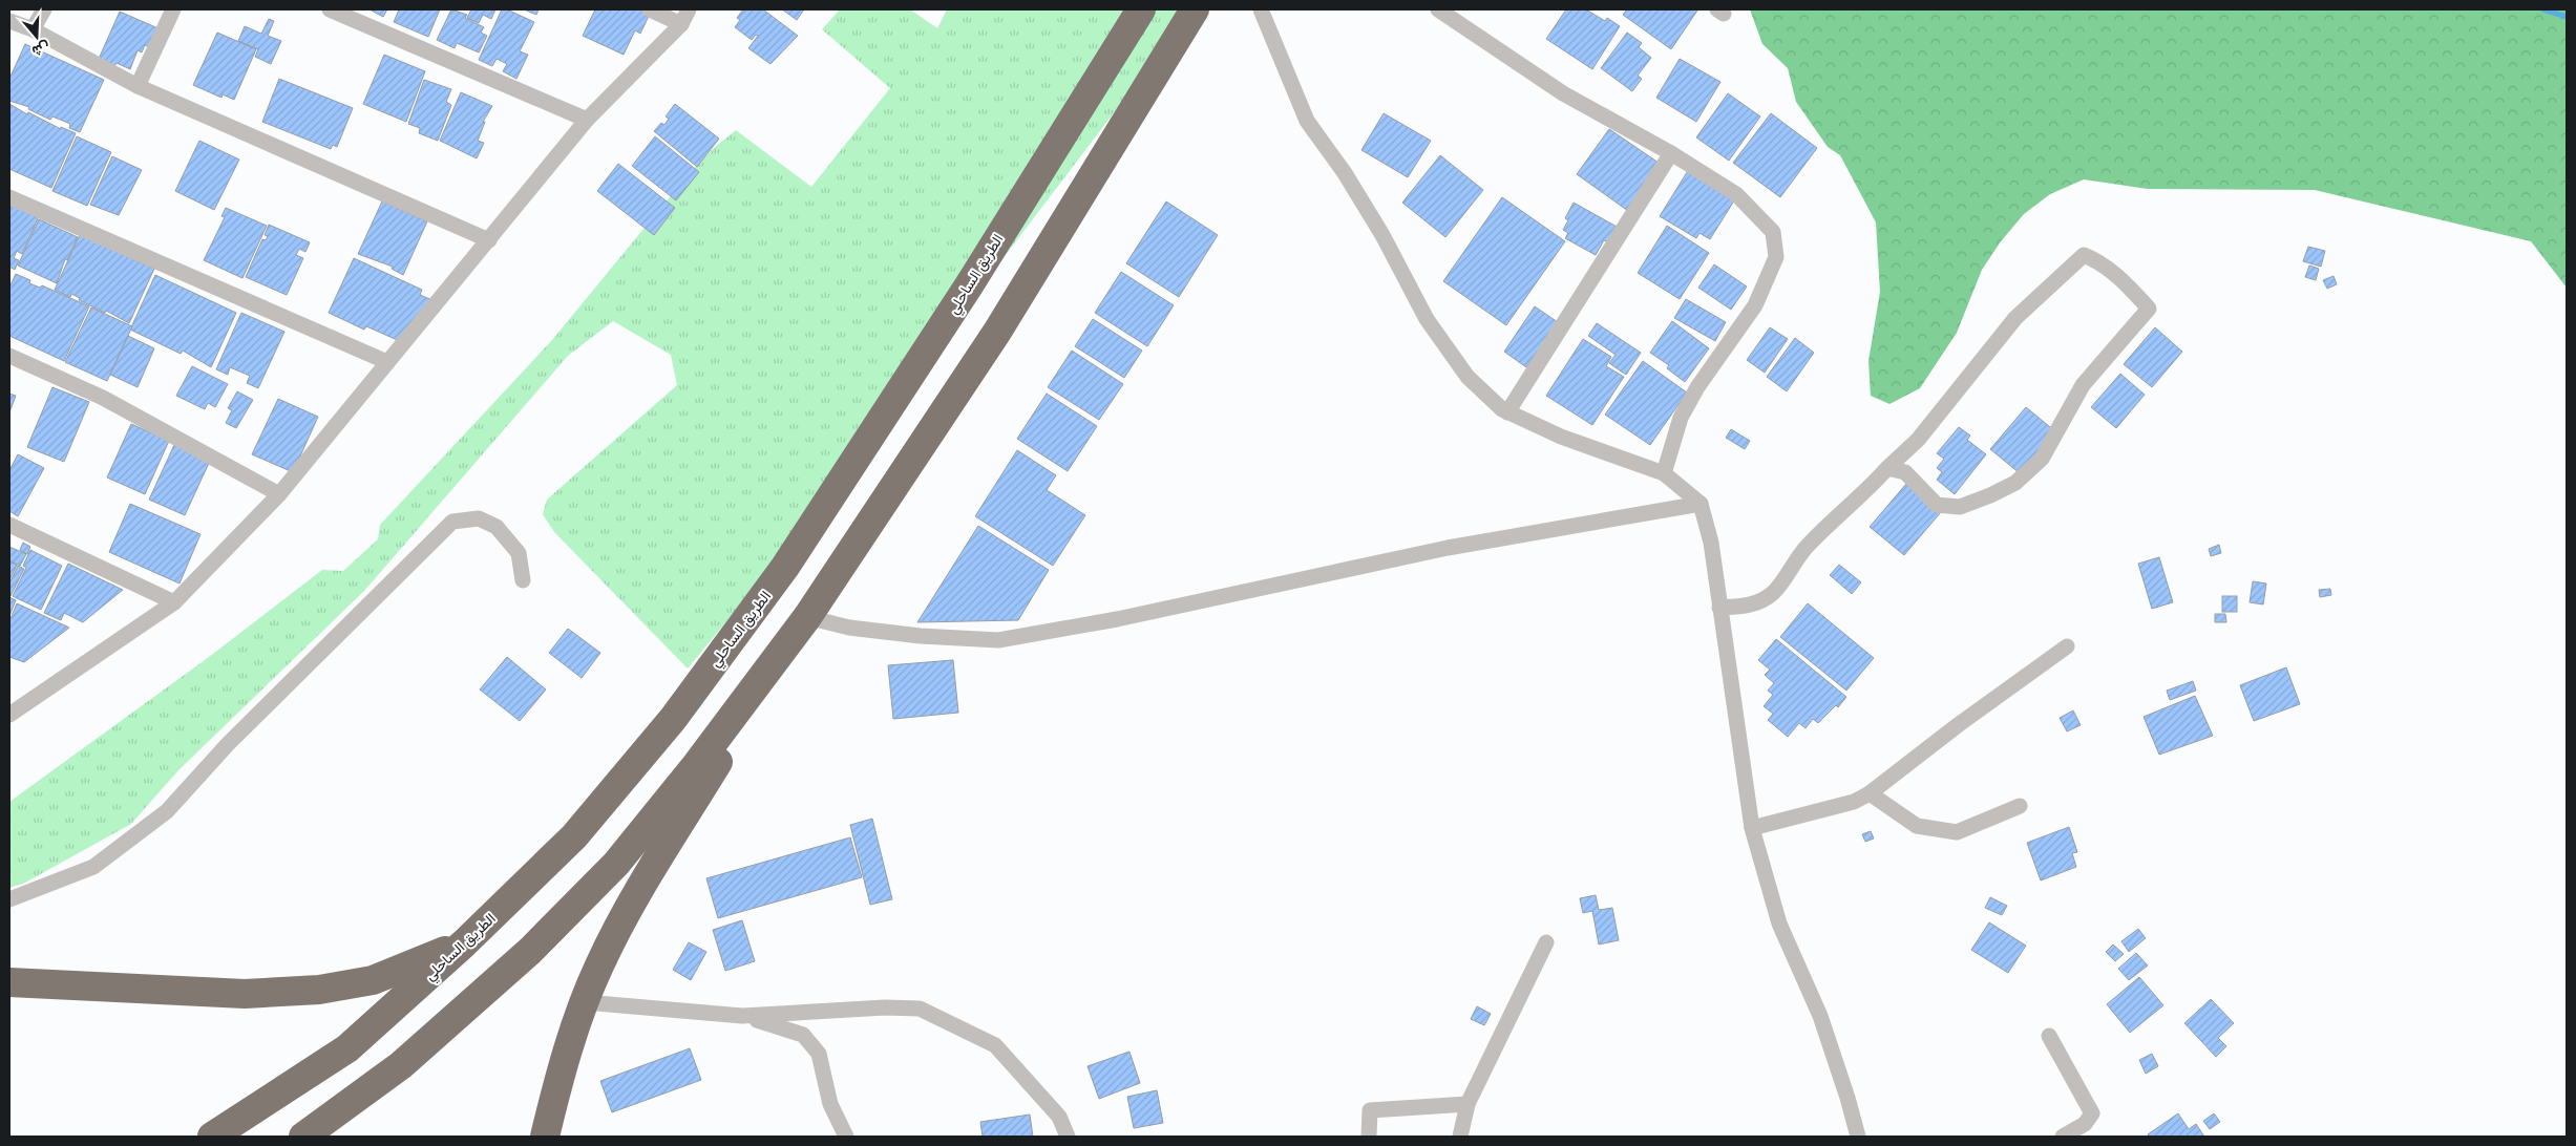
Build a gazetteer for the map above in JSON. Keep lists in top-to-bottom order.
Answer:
{
  "streets": {
    "highway": ["الطريق الساحلي"]
  },
  "north": "bottom"
}
